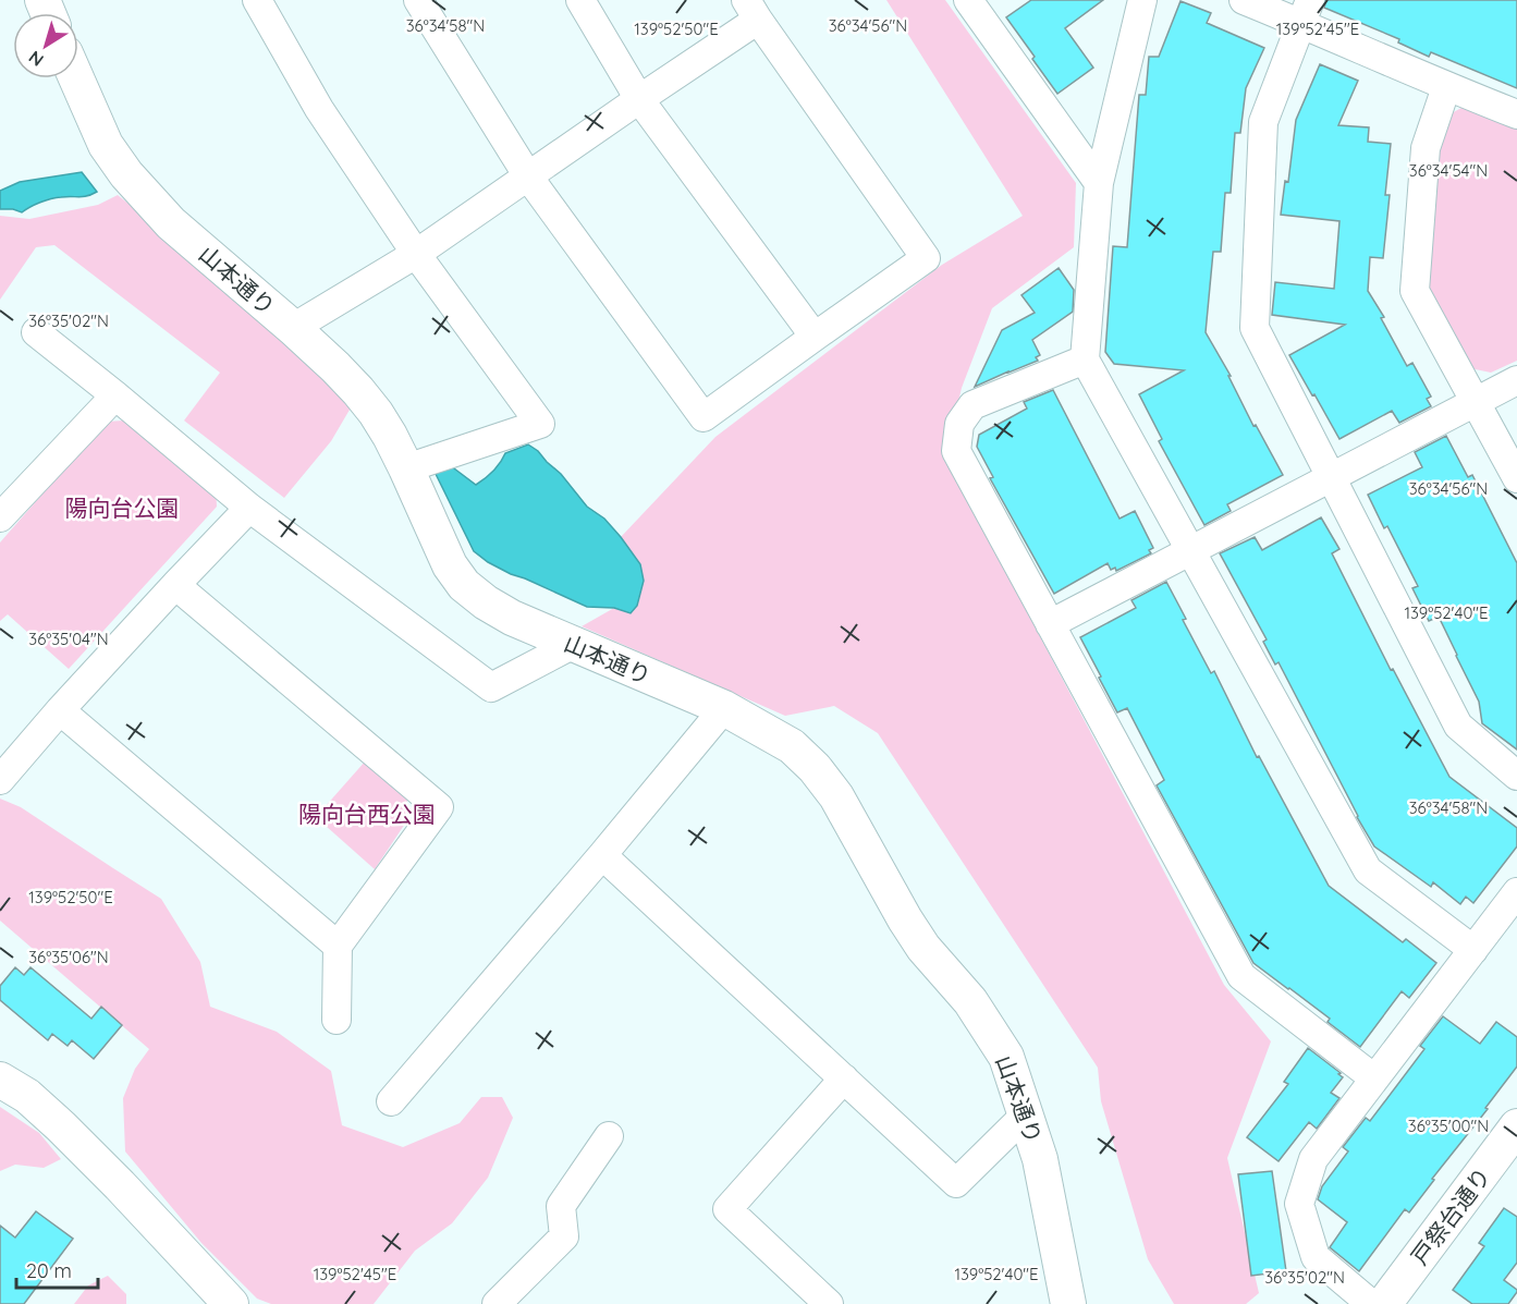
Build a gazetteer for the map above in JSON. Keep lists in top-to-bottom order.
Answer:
{
  "streets": {
    "street": ["山本通り", "戸祭台通り"]
  },
  "parks": ["陽向台公園", "陽向台西公園"],
  "scale_bar": "20 m",
  "north": "bottom left",
  "coordinates": [
    "36°34'58\"N",
    "36°34'56\"N",
    "139°52'50\"E",
    "139°52'45\"E",
    "36°34'54\"N",
    "36°35'02\"N",
    "139°52'40\"E",
    "36°35'04\"N",
    "36°35'06\"N",
    "36°35'00\"N"
  ]
}
